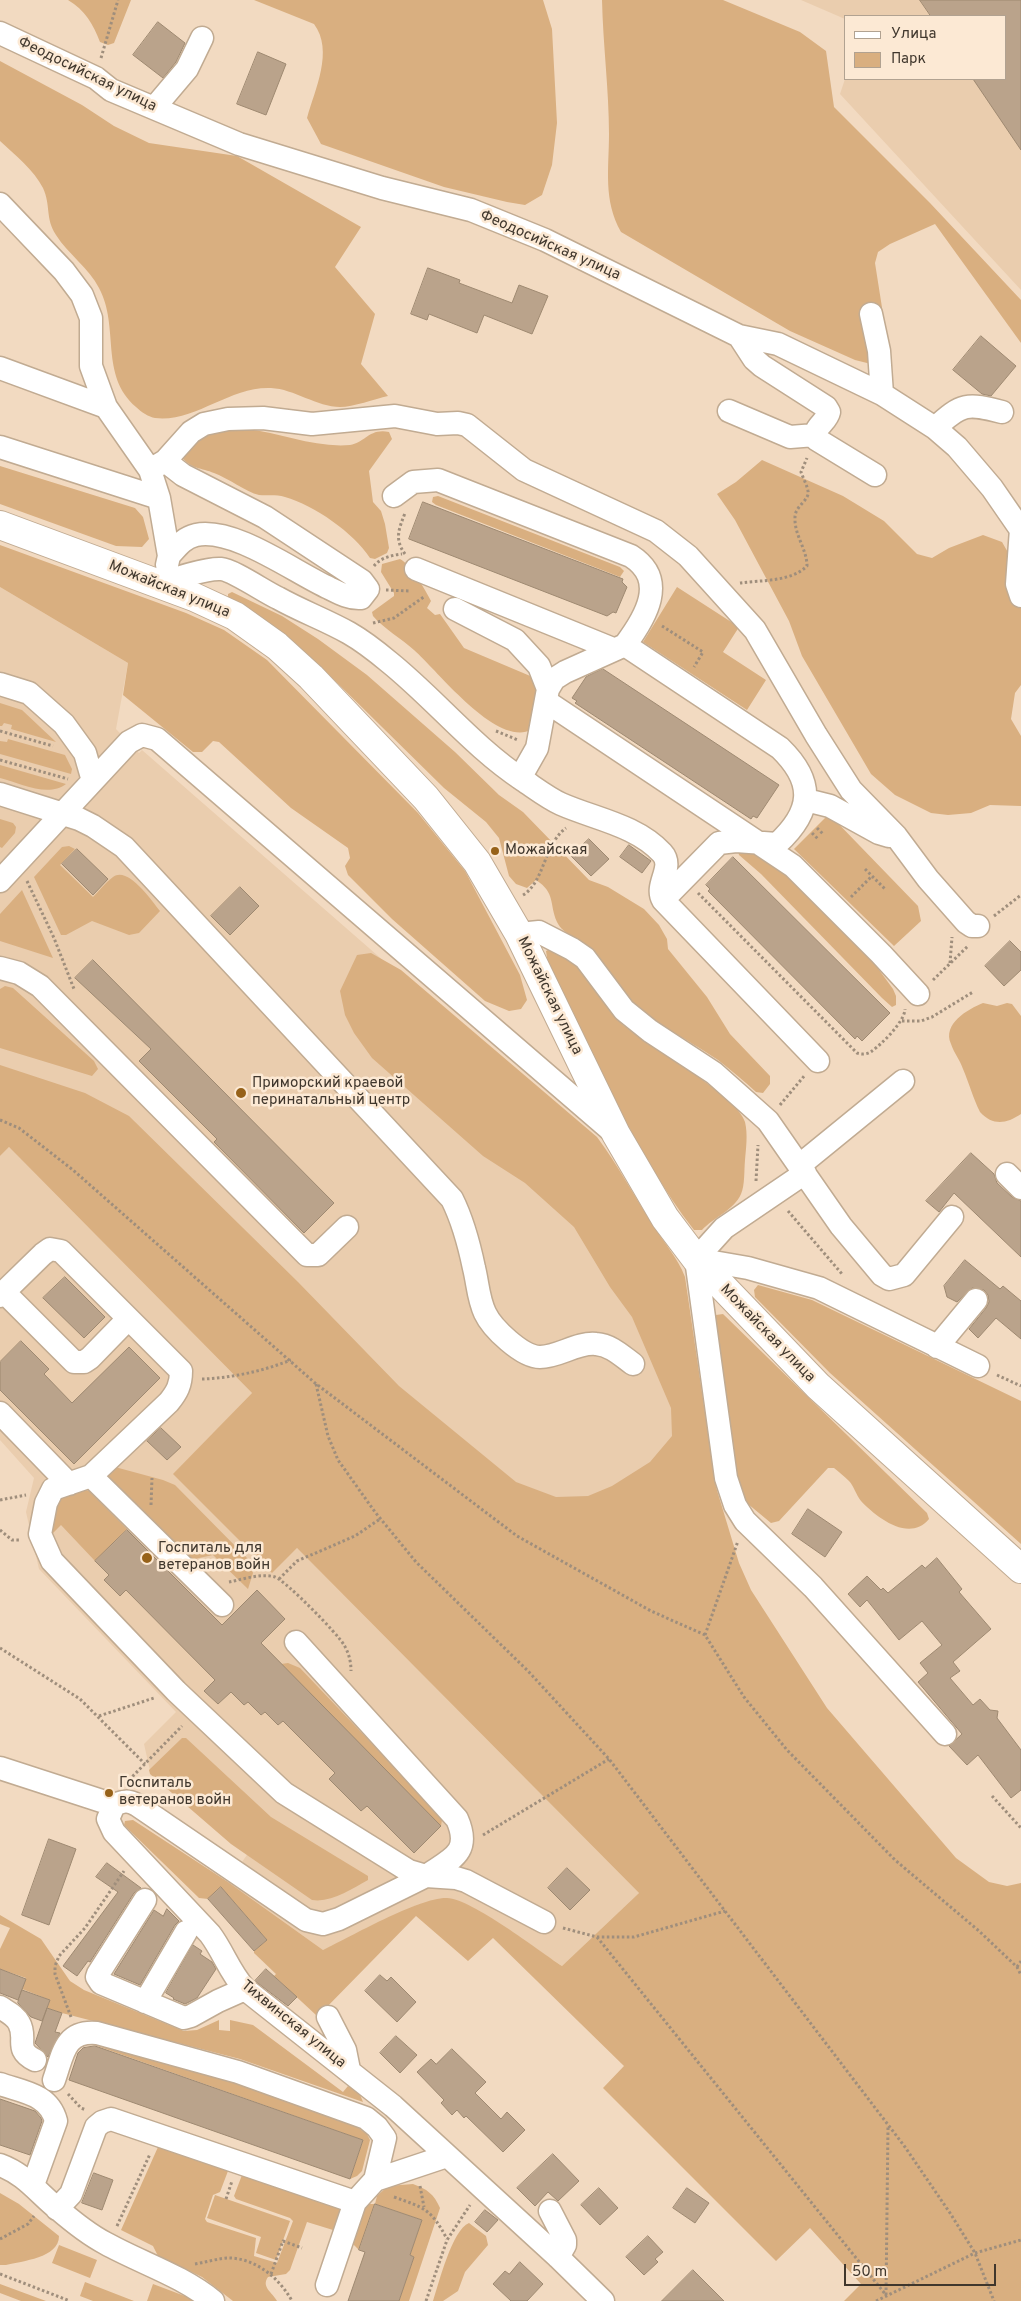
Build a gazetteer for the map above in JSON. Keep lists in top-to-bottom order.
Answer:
{
  "streets": {
    "main road": ["Можайская улица"],
    "street": ["Феодосийская улица", "Тихвинская улица"]
  },
  "places": [
    "Можайская",
    "Приморский краевой перинатальный центр",
    "Госпиталь для ветеранов войн",
    "Госпиталь ветеранов войн"
  ],
  "legend": ["Улица", "Парк"],
  "scale_bar": "50 m"
}
